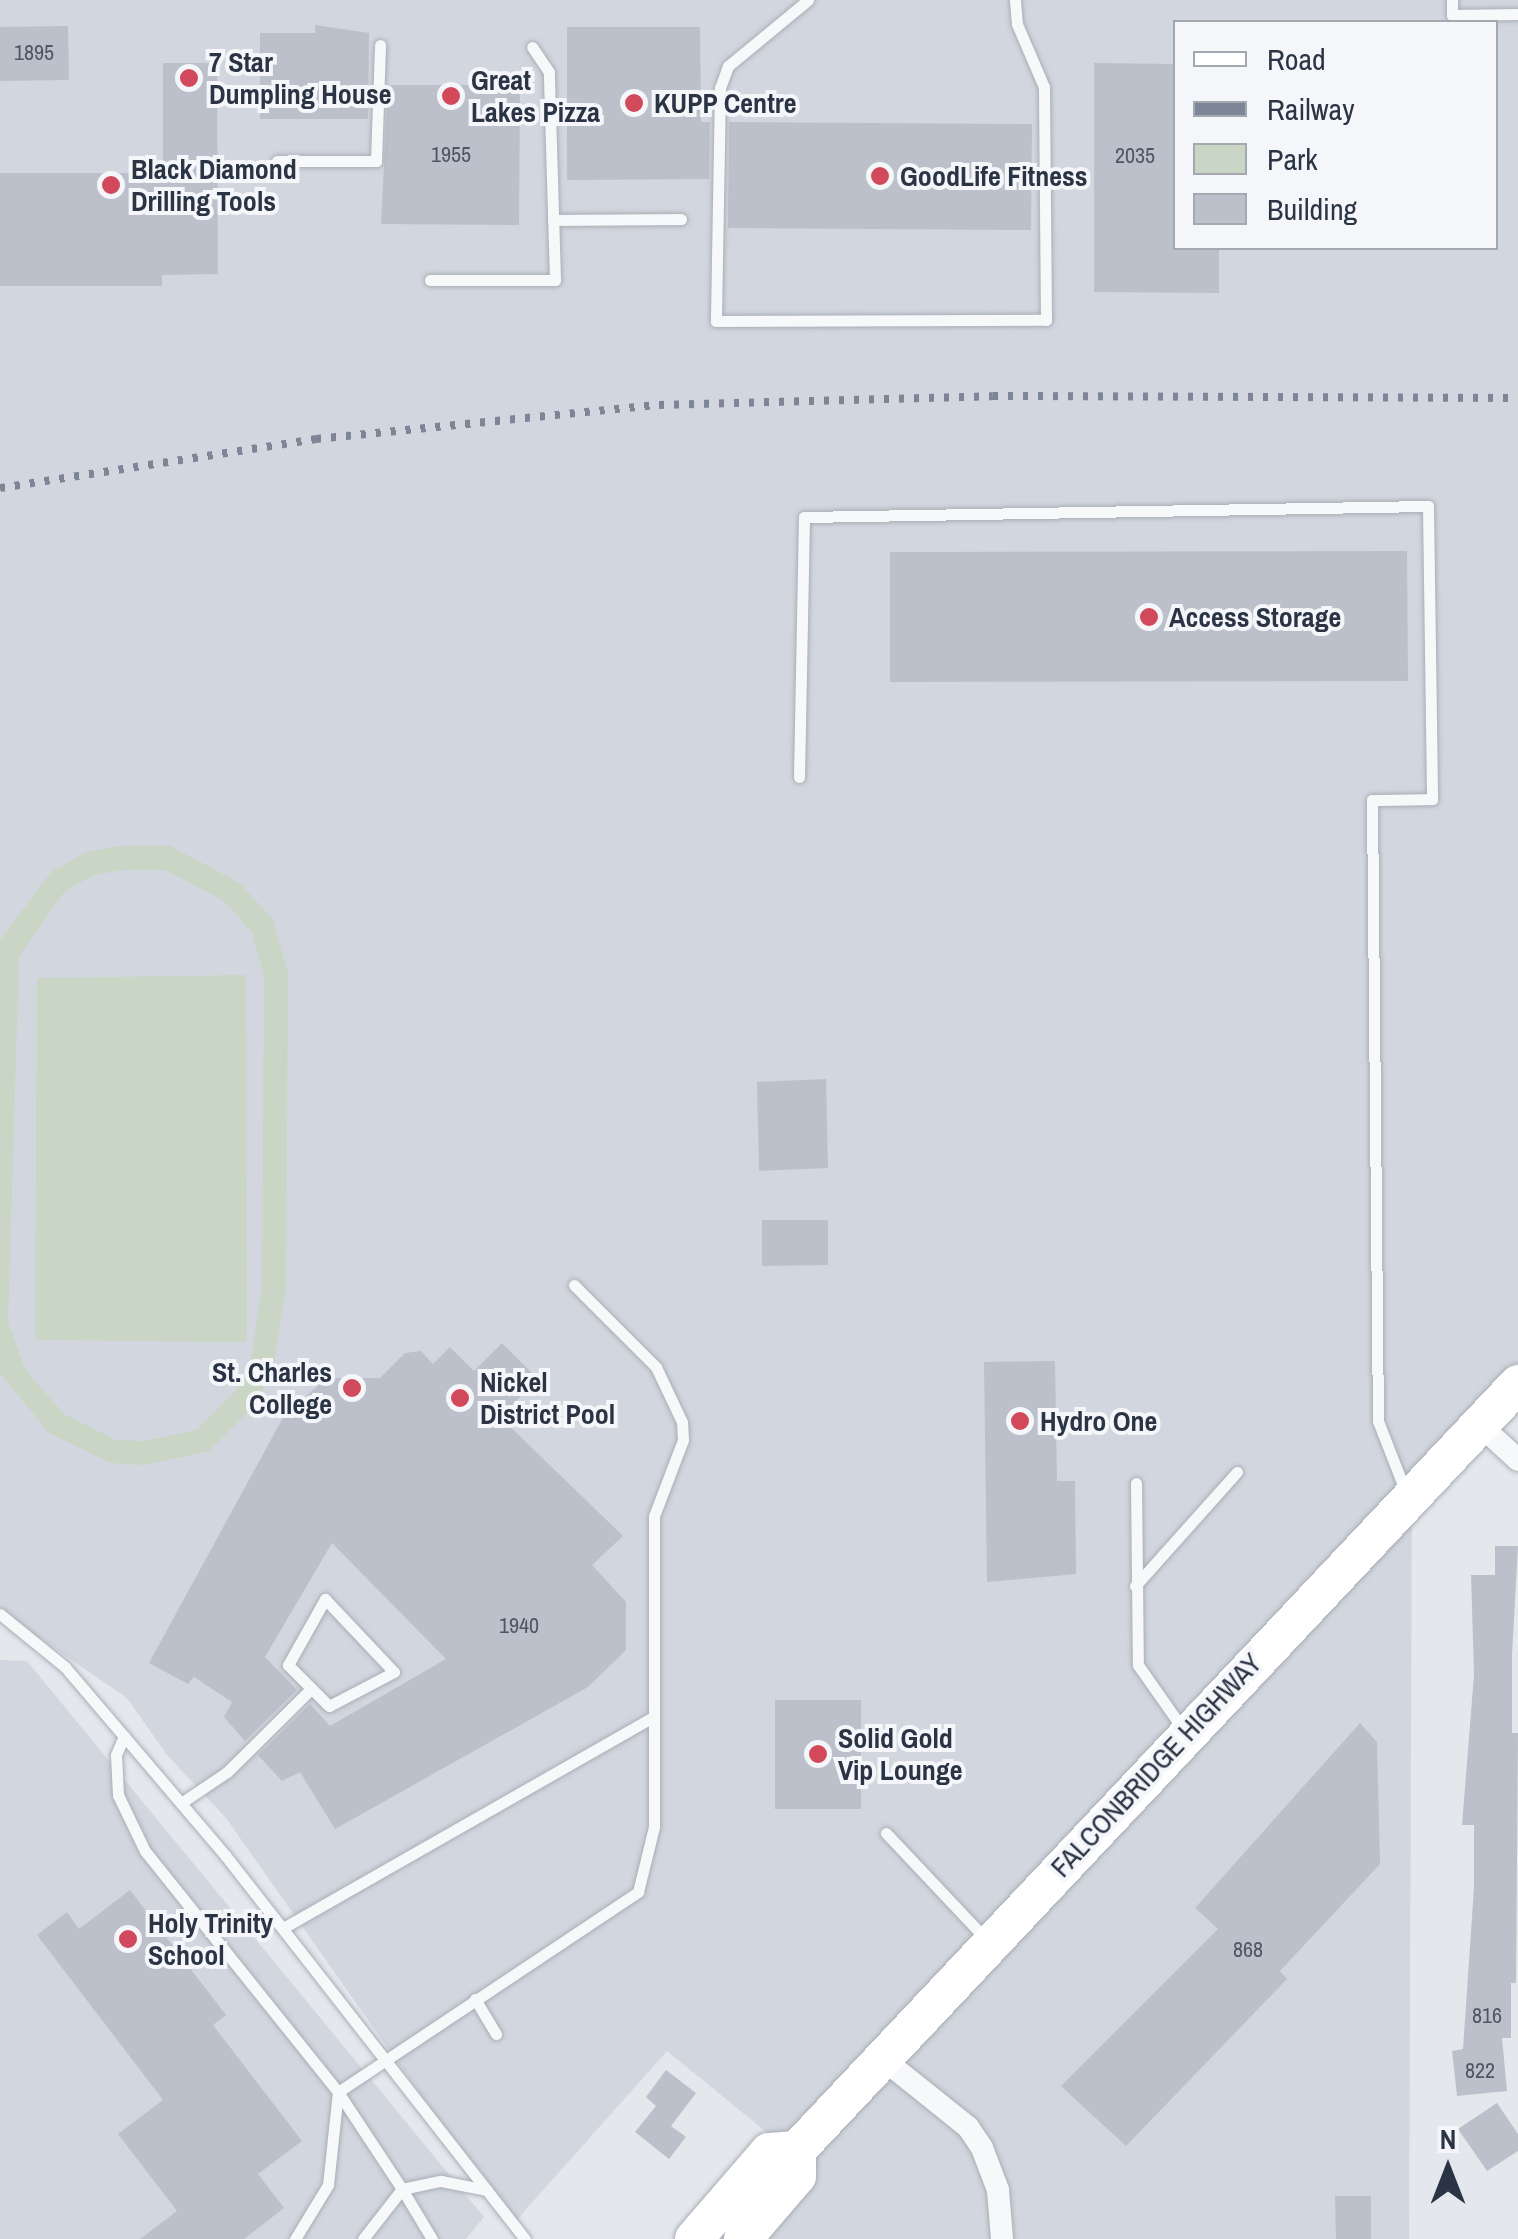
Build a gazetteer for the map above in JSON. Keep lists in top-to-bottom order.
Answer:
{
  "streets": {
    "main road": ["FALCONBRIDGE HIGHWAY"]
  },
  "places": [
    "7 Star Dumpling House",
    "Great Lakes Pizza",
    "KUPP Centre",
    "GoodLife Fitness",
    "Black Diamond Drilling Tools",
    "Access Storage",
    "St. Charles College",
    "Nickel District Pool",
    "Hydro One",
    "Solid Gold Vip Lounge",
    "Holy Trinity School"
  ],
  "house_numbers": [
    "1895",
    "1955",
    "2035",
    "1940",
    "868",
    "816",
    "822"
  ],
  "legend": [
    "Road",
    "Railway",
    "Park",
    "Building"
  ],
  "north": "top"
}
